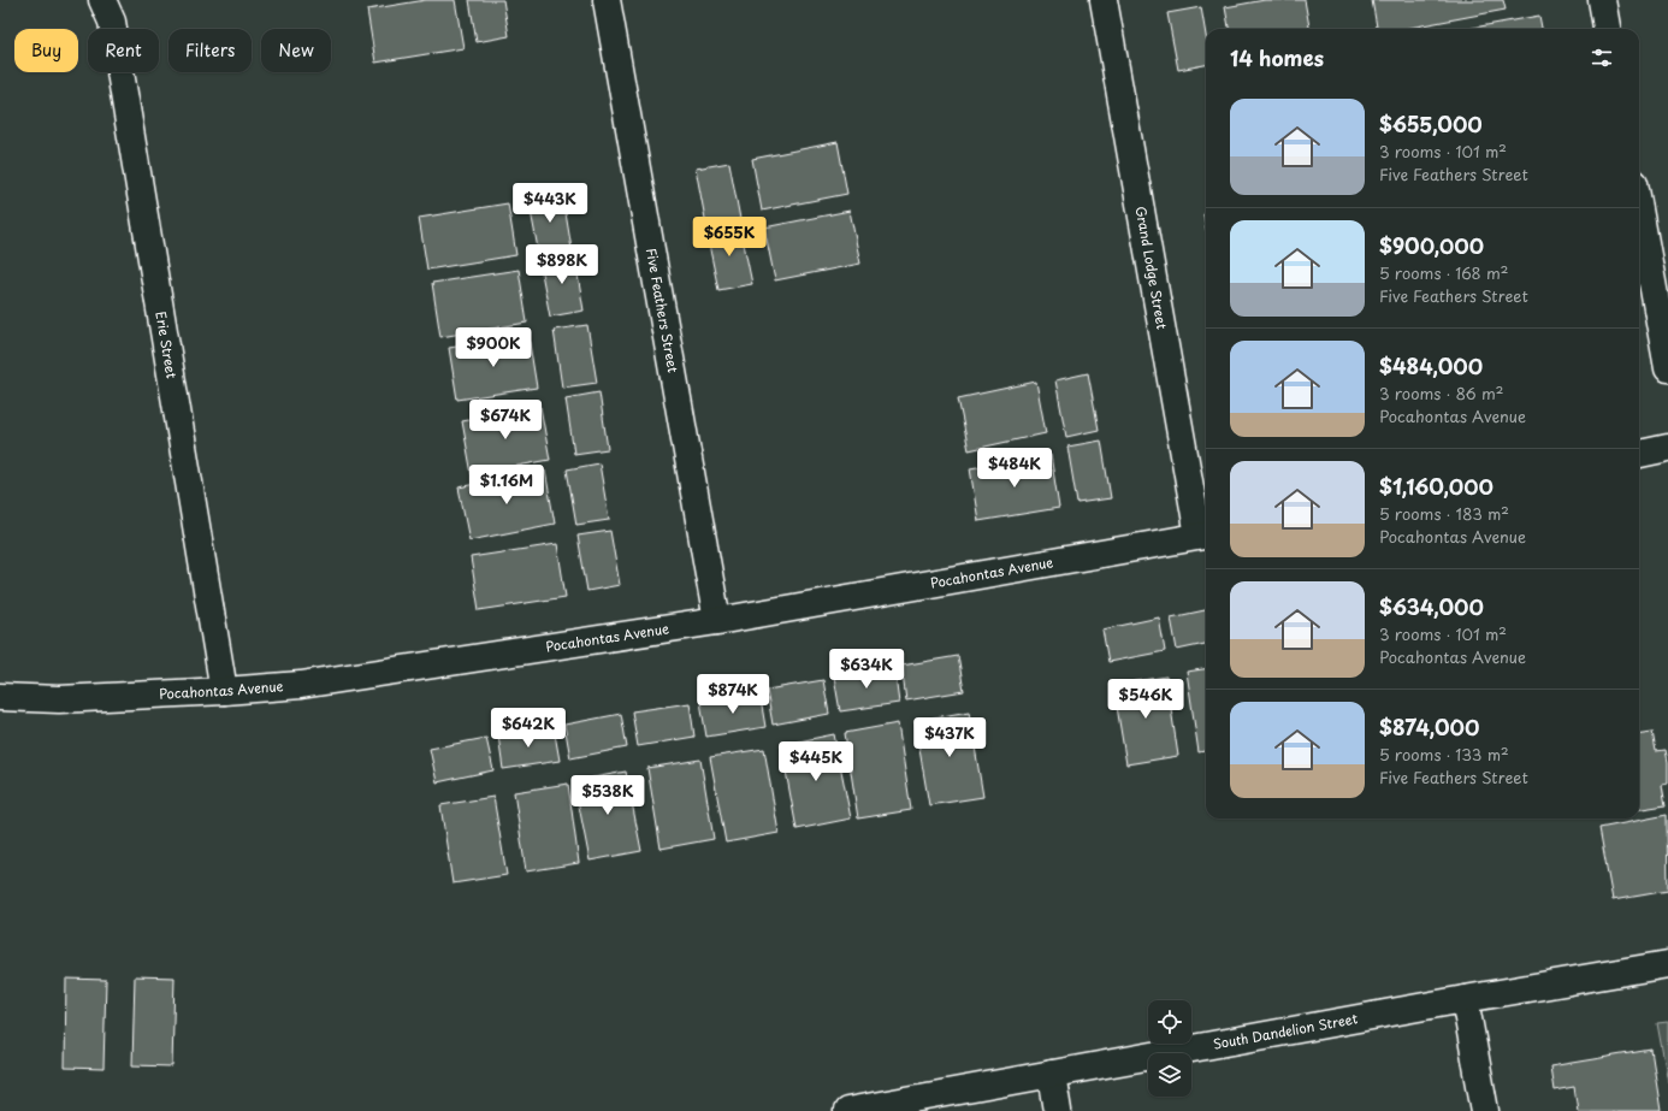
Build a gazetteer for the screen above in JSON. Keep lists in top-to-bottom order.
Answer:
{
  "streets": {
    "street": [
      "Grand Lodge Street",
      "Five Feathers Street",
      "Erie Street",
      "Pocahontas Avenue",
      "South Dandelion Street"
    ]
  },
  "crossings": [
    ["Grand Lodge Street", "Pocahontas Avenue"],
    ["Five Feathers Street", "Pocahontas Avenue"],
    ["Erie Street", "Pocahontas Avenue"]
  ],
  "page": {
    "chip": [
      "Buy",
      "Rent",
      "Filters",
      "New"
    ],
    "heading": "14 homes",
    "list": [
      {
        "name": "$655,000",
        "note": "3 rooms · 101 m² · Five Feathers Street"
      },
      {
        "name": "$900,000",
        "note": "5 rooms · 168 m² · Five Feathers Street"
      },
      {
        "name": "$484,000",
        "note": "3 rooms · 86 m² · Pocahontas Avenue"
      },
      {
        "name": "$1,160,000",
        "note": "5 rooms · 183 m² · Pocahontas Avenue"
      },
      {
        "name": "$634,000",
        "note": "3 rooms · 101 m² · Pocahontas Avenue"
      },
      {
        "name": "$874,000",
        "note": "5 rooms · 133 m² · Five Feathers Street"
      }
    ],
    "price": [
      "$443K",
      "$655K",
      "$898K",
      "$900K",
      "$674K",
      "$484K",
      "$1.16M",
      "$634K",
      "$874K",
      "$546K",
      "$642K",
      "$437K",
      "$445K",
      "$538K"
    ]
  }
}
